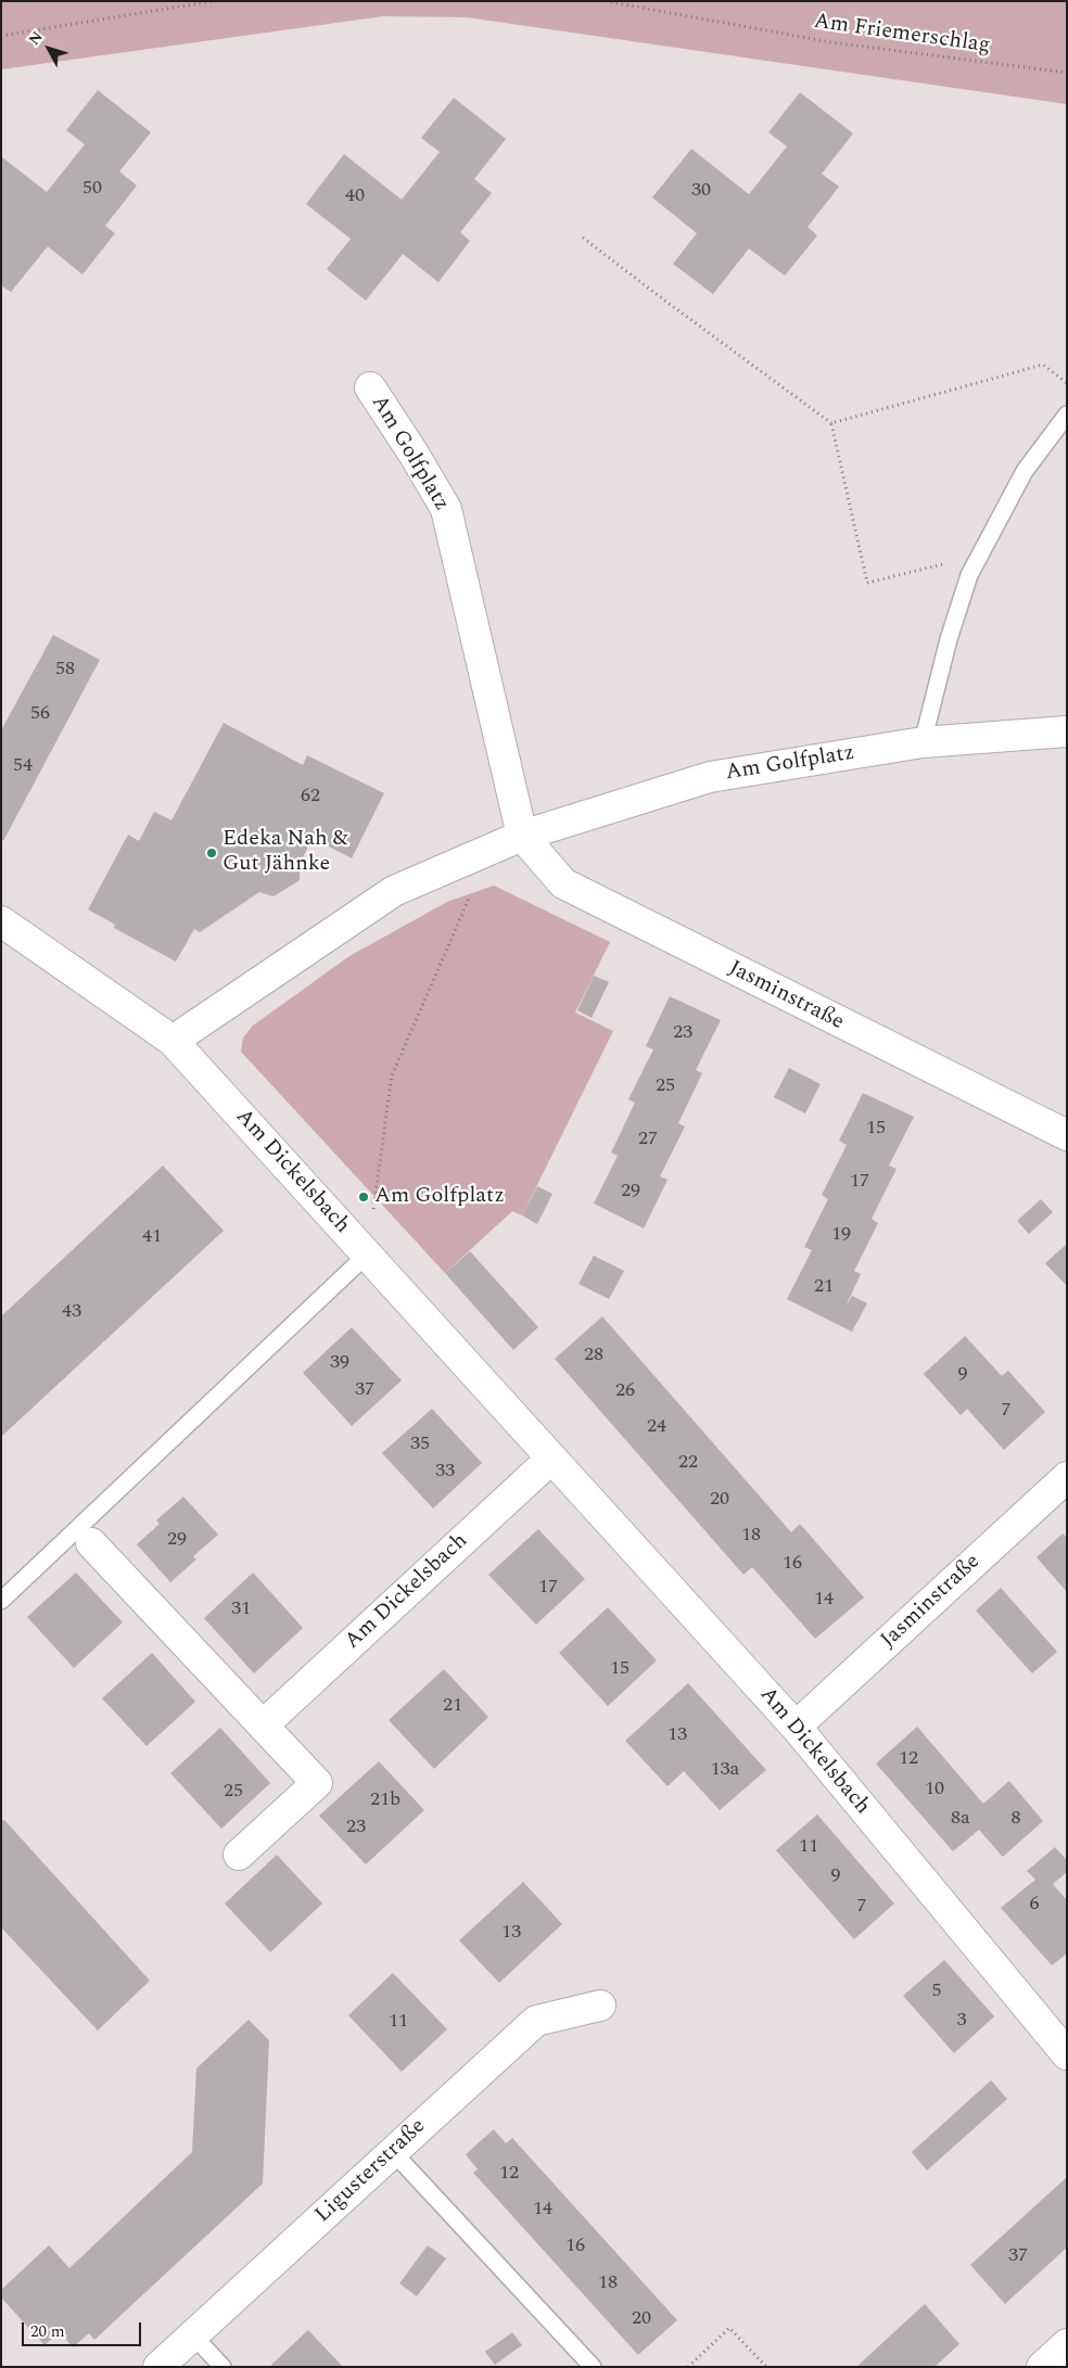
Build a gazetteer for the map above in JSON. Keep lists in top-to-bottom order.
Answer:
{
  "streets": {
    "street": [
      "Am Golfplatz",
      "Jasminstraße",
      "Am Dickelsbach",
      "Ligusterstraße"
    ],
    "path": ["Am Friemerschlag"]
  },
  "crossings": [
    ["Am Golfplatz", "Jasminstraße"],
    ["Am Golfplatz", "Am Dickelsbach"],
    ["Jasminstraße", "Am Dickelsbach"]
  ],
  "places": ["Edeka Nah & Gut Jähnke", "Am Golfplatz"],
  "house_numbers": [
    "50",
    "30",
    "40",
    "58",
    "56",
    "54",
    "62",
    "23",
    "25",
    "15",
    "27",
    "17",
    "29",
    "19",
    "41",
    "21",
    "43",
    "28",
    "39",
    "9",
    "37",
    "26",
    "7",
    "24",
    "35",
    "22",
    "33",
    "20",
    "18",
    "29",
    "16",
    "17",
    "14",
    "31",
    "15",
    "21",
    "13",
    "12",
    "13a",
    "10",
    "25",
    "21b",
    "8a",
    "8",
    "23",
    "11",
    "9",
    "6",
    "7",
    "13",
    "5",
    "3",
    "11",
    "12",
    "14",
    "16",
    "37",
    "18",
    "20"
  ],
  "scale_bar": "20 m",
  "north": "top left"
}
